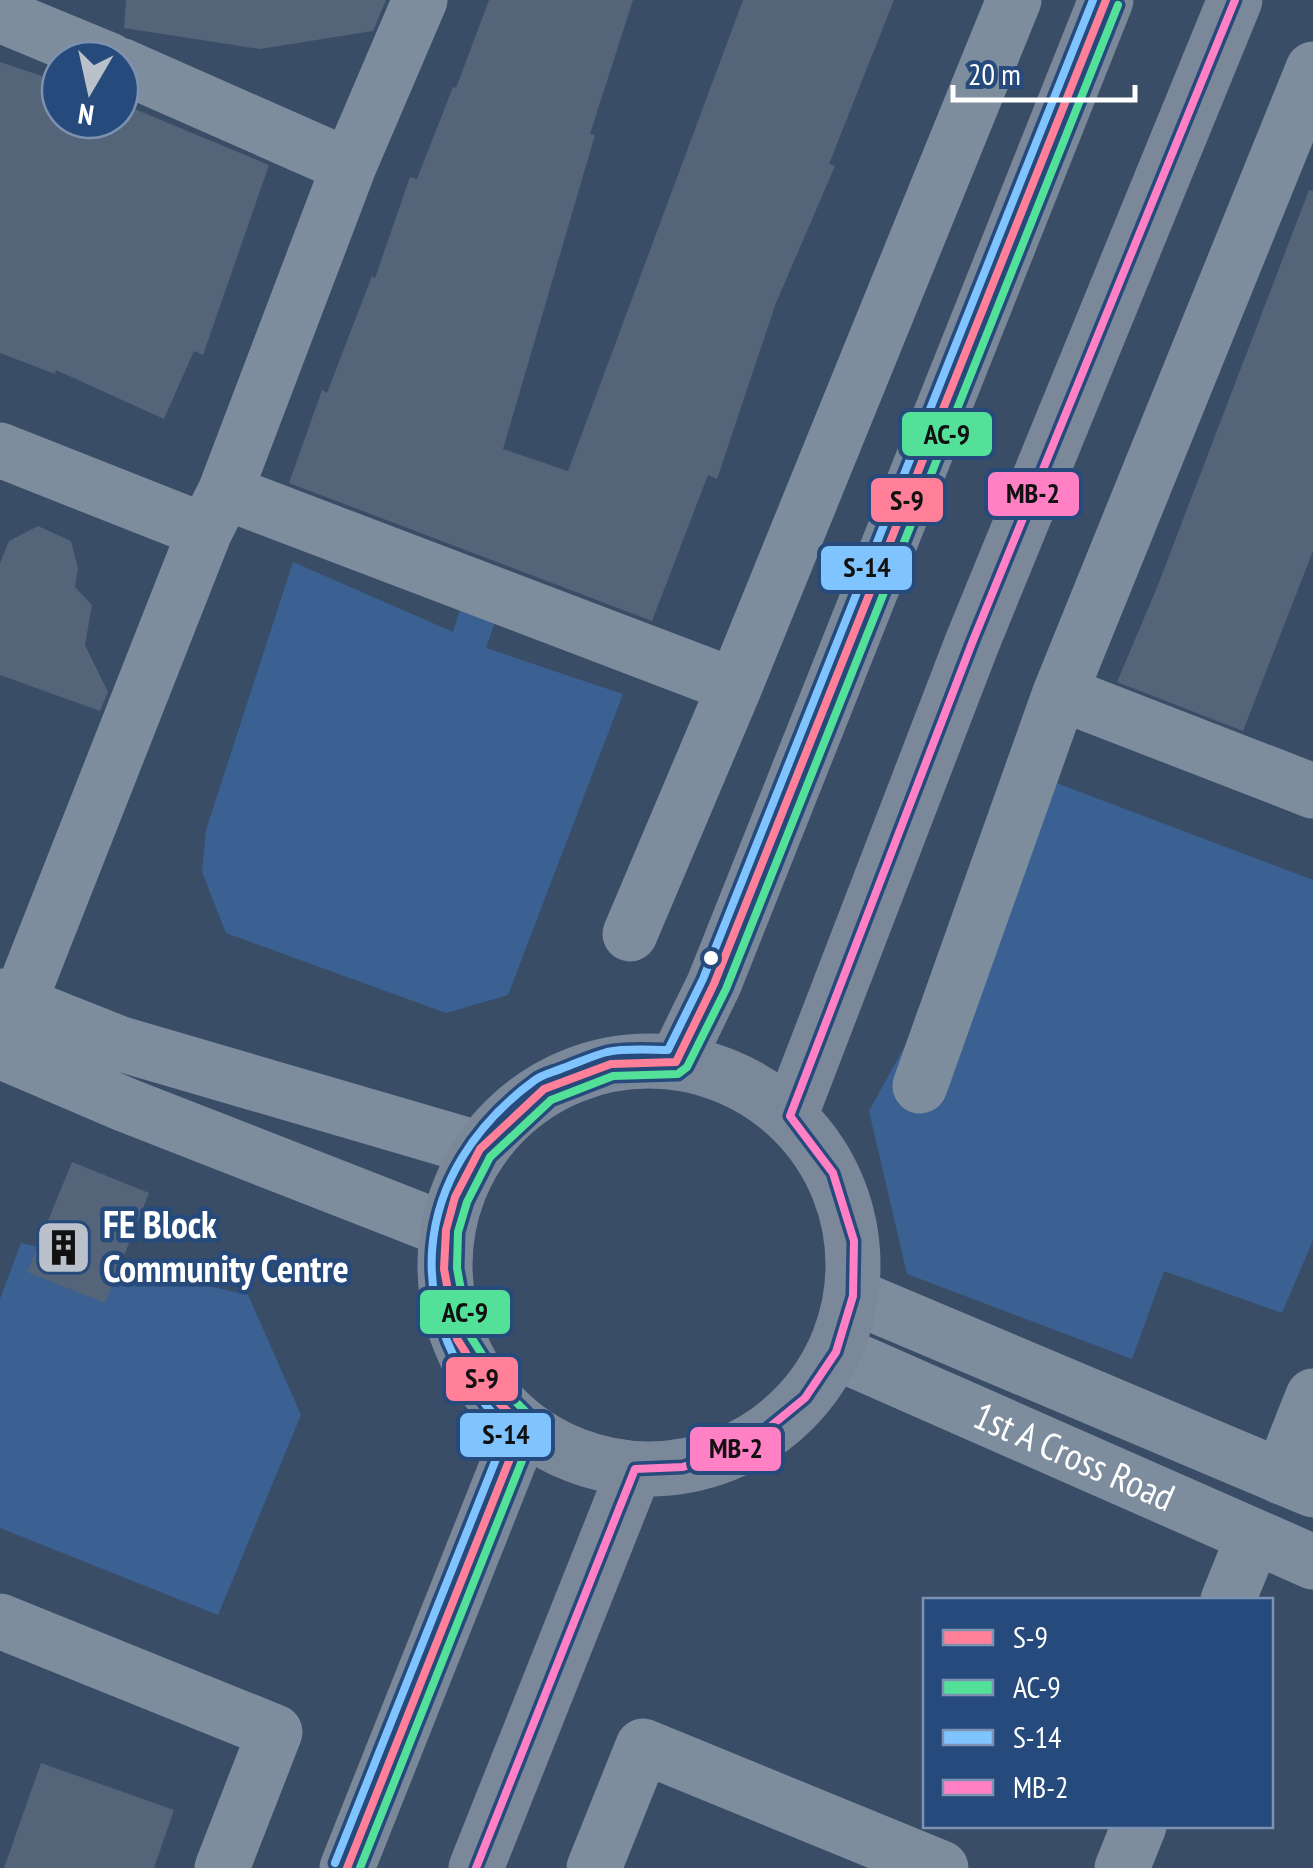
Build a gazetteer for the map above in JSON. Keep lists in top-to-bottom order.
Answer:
{
  "streets": {
    "street": ["1st A Cross Road"]
  },
  "places": {
    "building": ["FE Block Community Centre"]
  },
  "lines": [
    "transit line S-9",
    "transit line S-14",
    "transit line MB-2",
    "transit line AC-9"
  ],
  "legend": [
    "S-9",
    "AC-9",
    "S-14",
    "MB-2"
  ],
  "scale_bar": "20 m",
  "north": "bottom"
}
